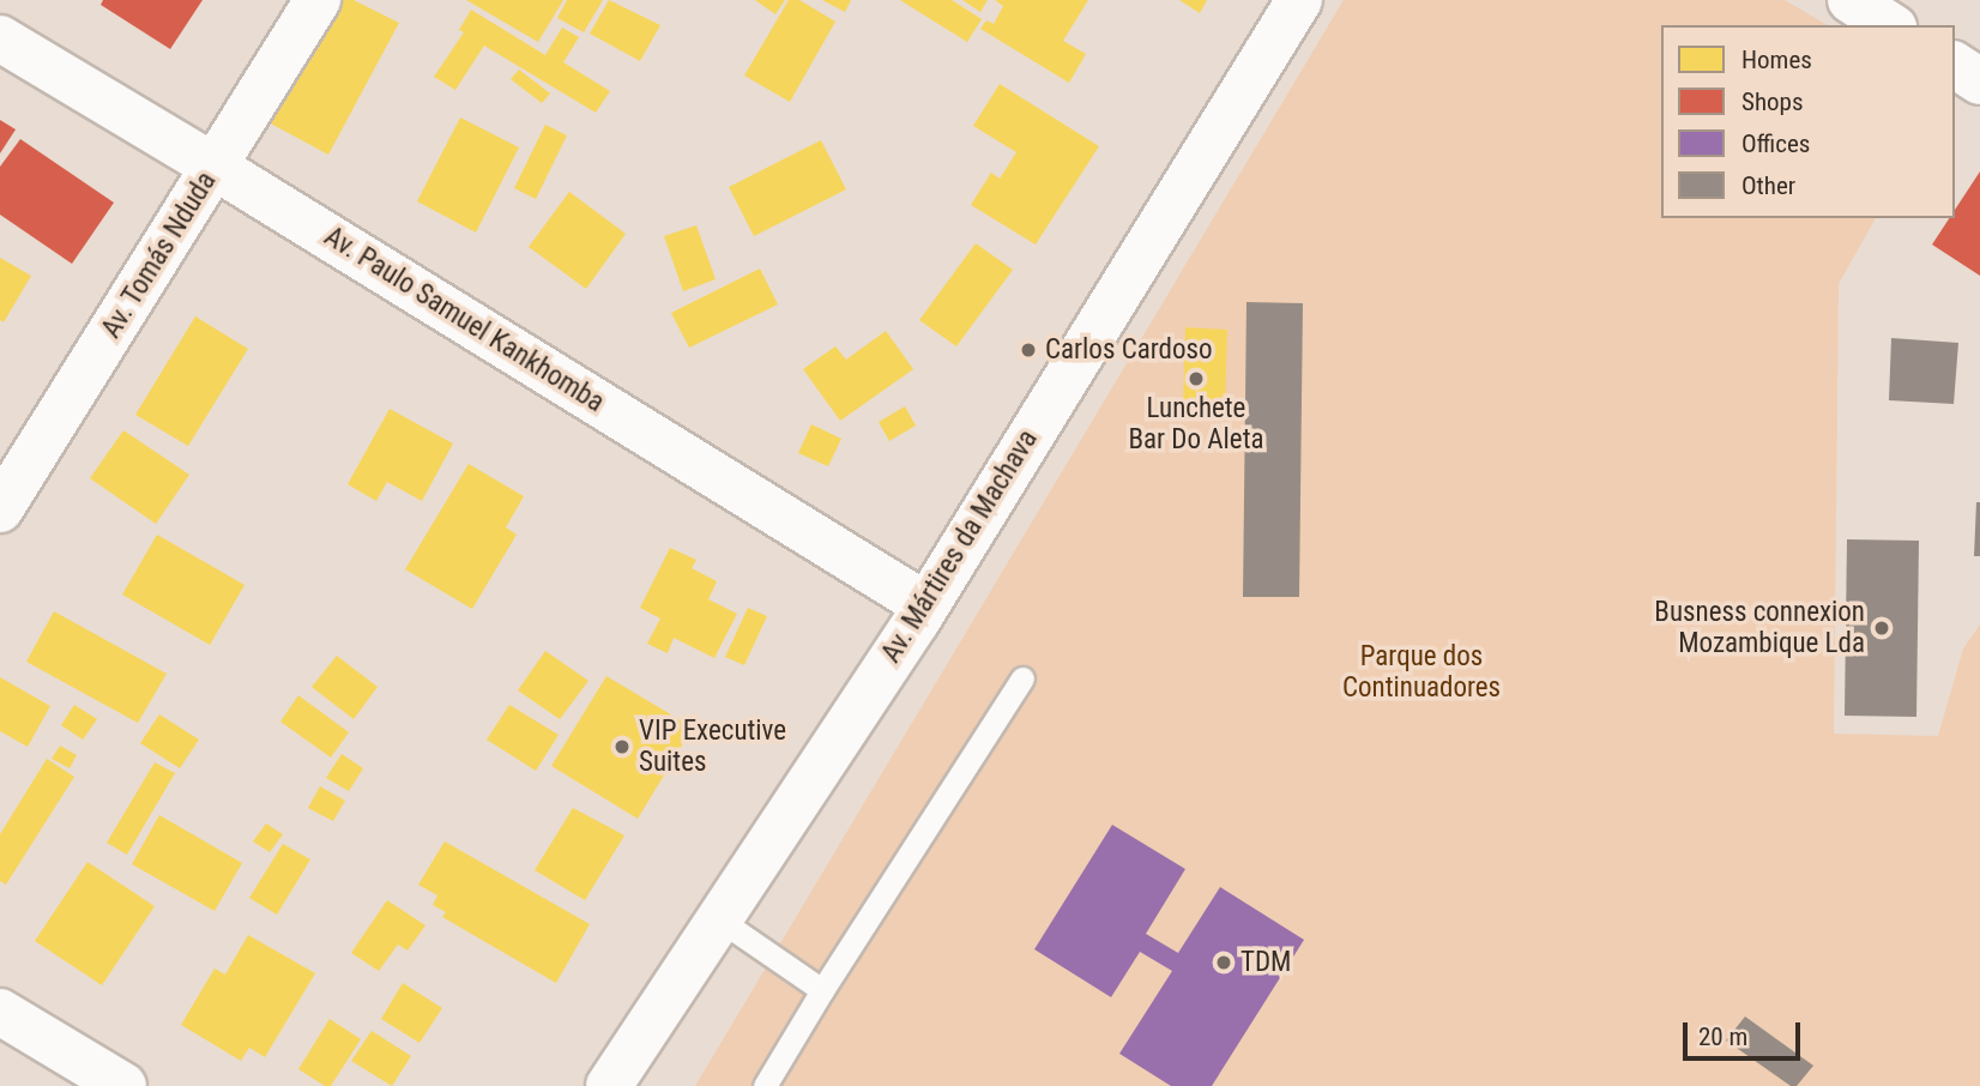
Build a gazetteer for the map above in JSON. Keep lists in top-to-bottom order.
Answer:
{
  "streets": {
    "street": ["Av. Tomás Nduda", "Av. Paulo Samuel Kankhomba", "Av. Mártires da Machava"]
  },
  "crossings": [
    ["Av. Tomás Nduda", "Av. Paulo Samuel Kankhomba"],
    ["Av. Paulo Samuel Kankhomba", "Av. Mártires da Machava"]
  ],
  "parks": ["Parque dos Continuadores"],
  "places": [
    "Carlos Cardoso",
    "Lunchete Bar Do Aleta",
    "Busness connexion Mozambique Lda",
    "VIP Executive Suites",
    "TDM"
  ],
  "legend": [
    "Homes",
    "Shops",
    "Offices",
    "Other"
  ],
  "scale_bar": "20 m"
}
